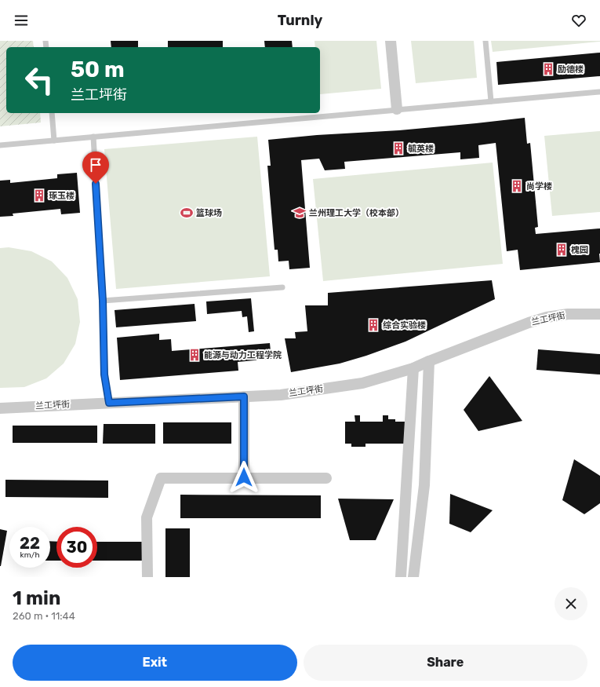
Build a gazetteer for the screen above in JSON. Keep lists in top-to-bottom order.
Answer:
{
  "streets": {
    "street": ["兰工坪街"]
  },
  "places": {
    "building": [
      "励德楼",
      "毓英楼",
      "尚学楼",
      "琢玉楼",
      "槐园",
      "综合实验楼",
      "能源与动力工程学院"
    ],
    "sports": ["篮球场"],
    "school or university": ["兰州理工大学（校本部）"]
  },
  "page": {
    "header": "Turnly",
    "turn": ["50 m", "兰工坪街"],
    "speed": "22 km/h",
    "limit": "30",
    "heading": ["1 min", "260 m · 11:44"],
    "buttons": ["Exit", "Share"]
  }
}
